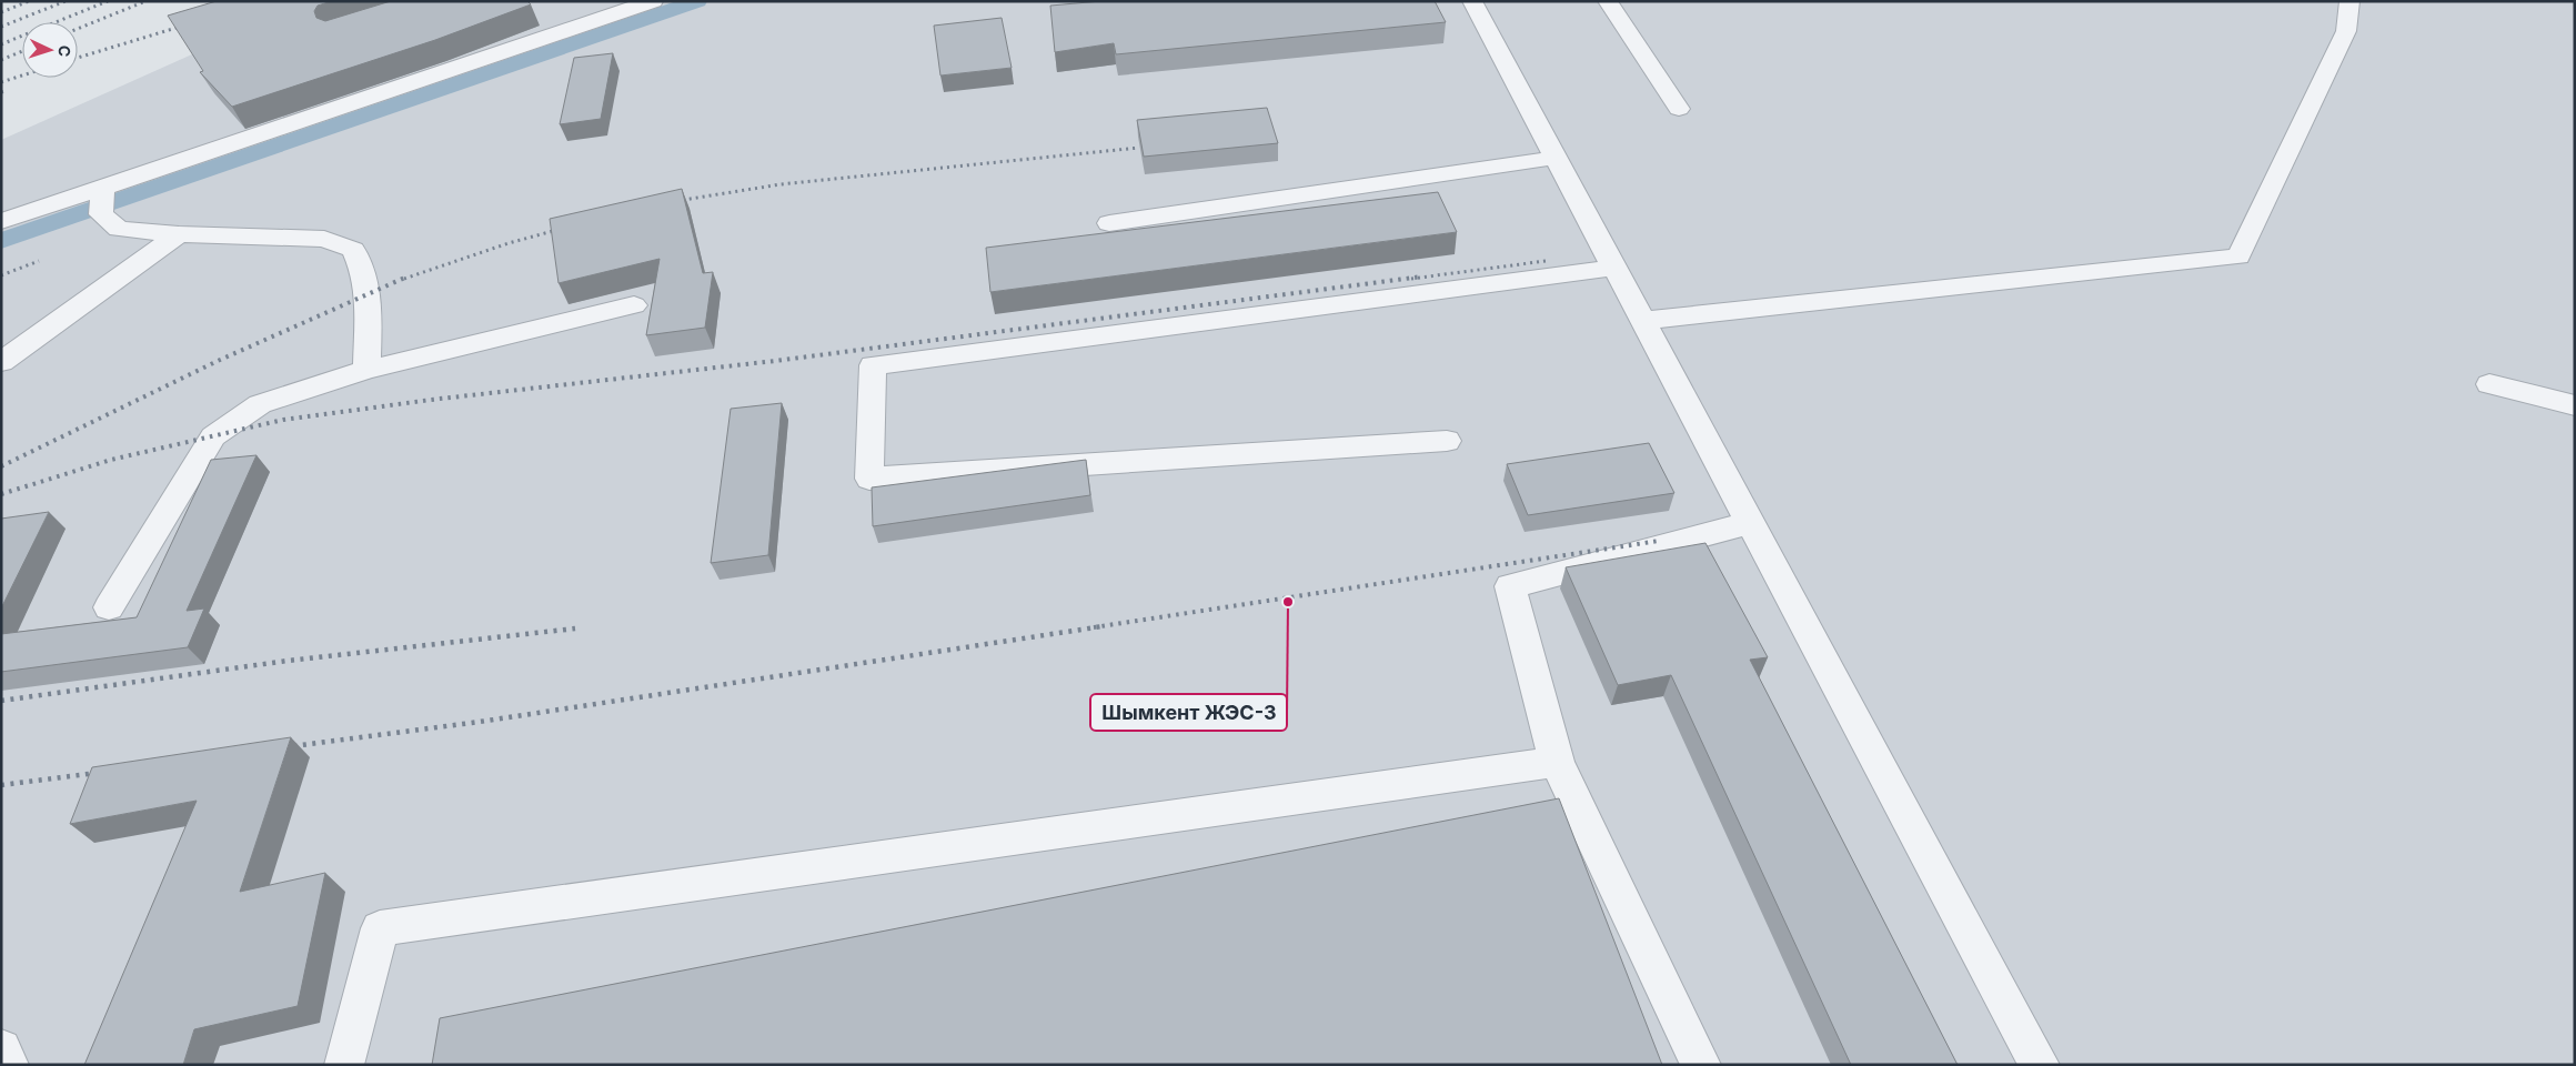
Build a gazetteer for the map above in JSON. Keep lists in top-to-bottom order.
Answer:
{
  "places": ["Шымкент ЖЭС-3"],
  "north": "right"
}
